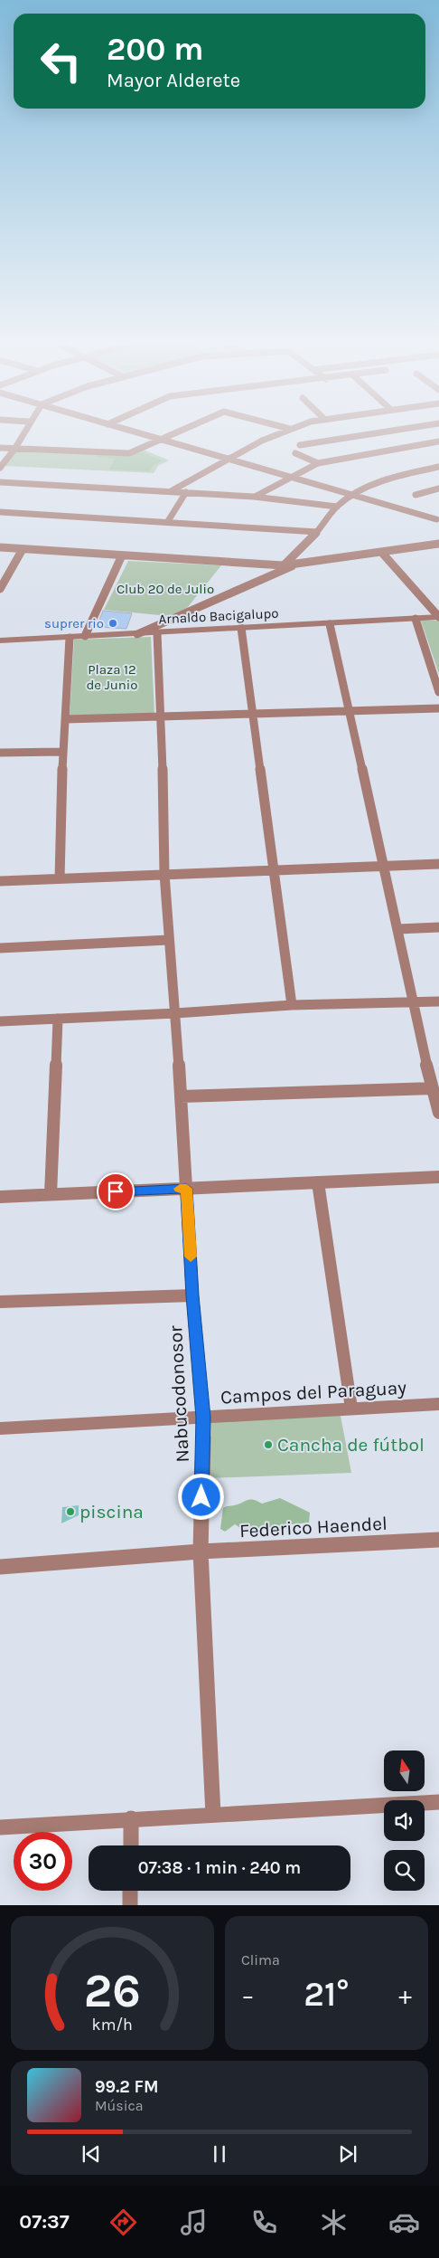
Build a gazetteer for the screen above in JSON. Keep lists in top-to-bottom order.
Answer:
{
  "streets": {
    "street": [
      "Arnaldo Bacigalupo",
      "Campos del Paraguay",
      "Nabucodonosor",
      "Federico Haendel"
    ]
  },
  "crossings": [
    ["Arnaldo Bacigalupo", "Nabucodonosor"],
    ["Campos del Paraguay", "Nabucodonosor"],
    ["Nabucodonosor", "Federico Haendel"]
  ],
  "parks": ["Club 20 de Julio", "Plaza 12 de Junio"],
  "places": ["suprer rio", "Cancha de fútbol", "piscina"],
  "north": "top",
  "page": {
    "turn": ["200 m", "Mayor Alderete"],
    "limit": "30",
    "trip": "07:38 · 1 min · 240 m",
    "tile": "Clima",
    "heat": ["−", "21°", "+"],
    "song": ["99.2 FM", "Música"],
    "tabs": "07:37",
    "gauge": ["26", "km/h"]
  }
}
